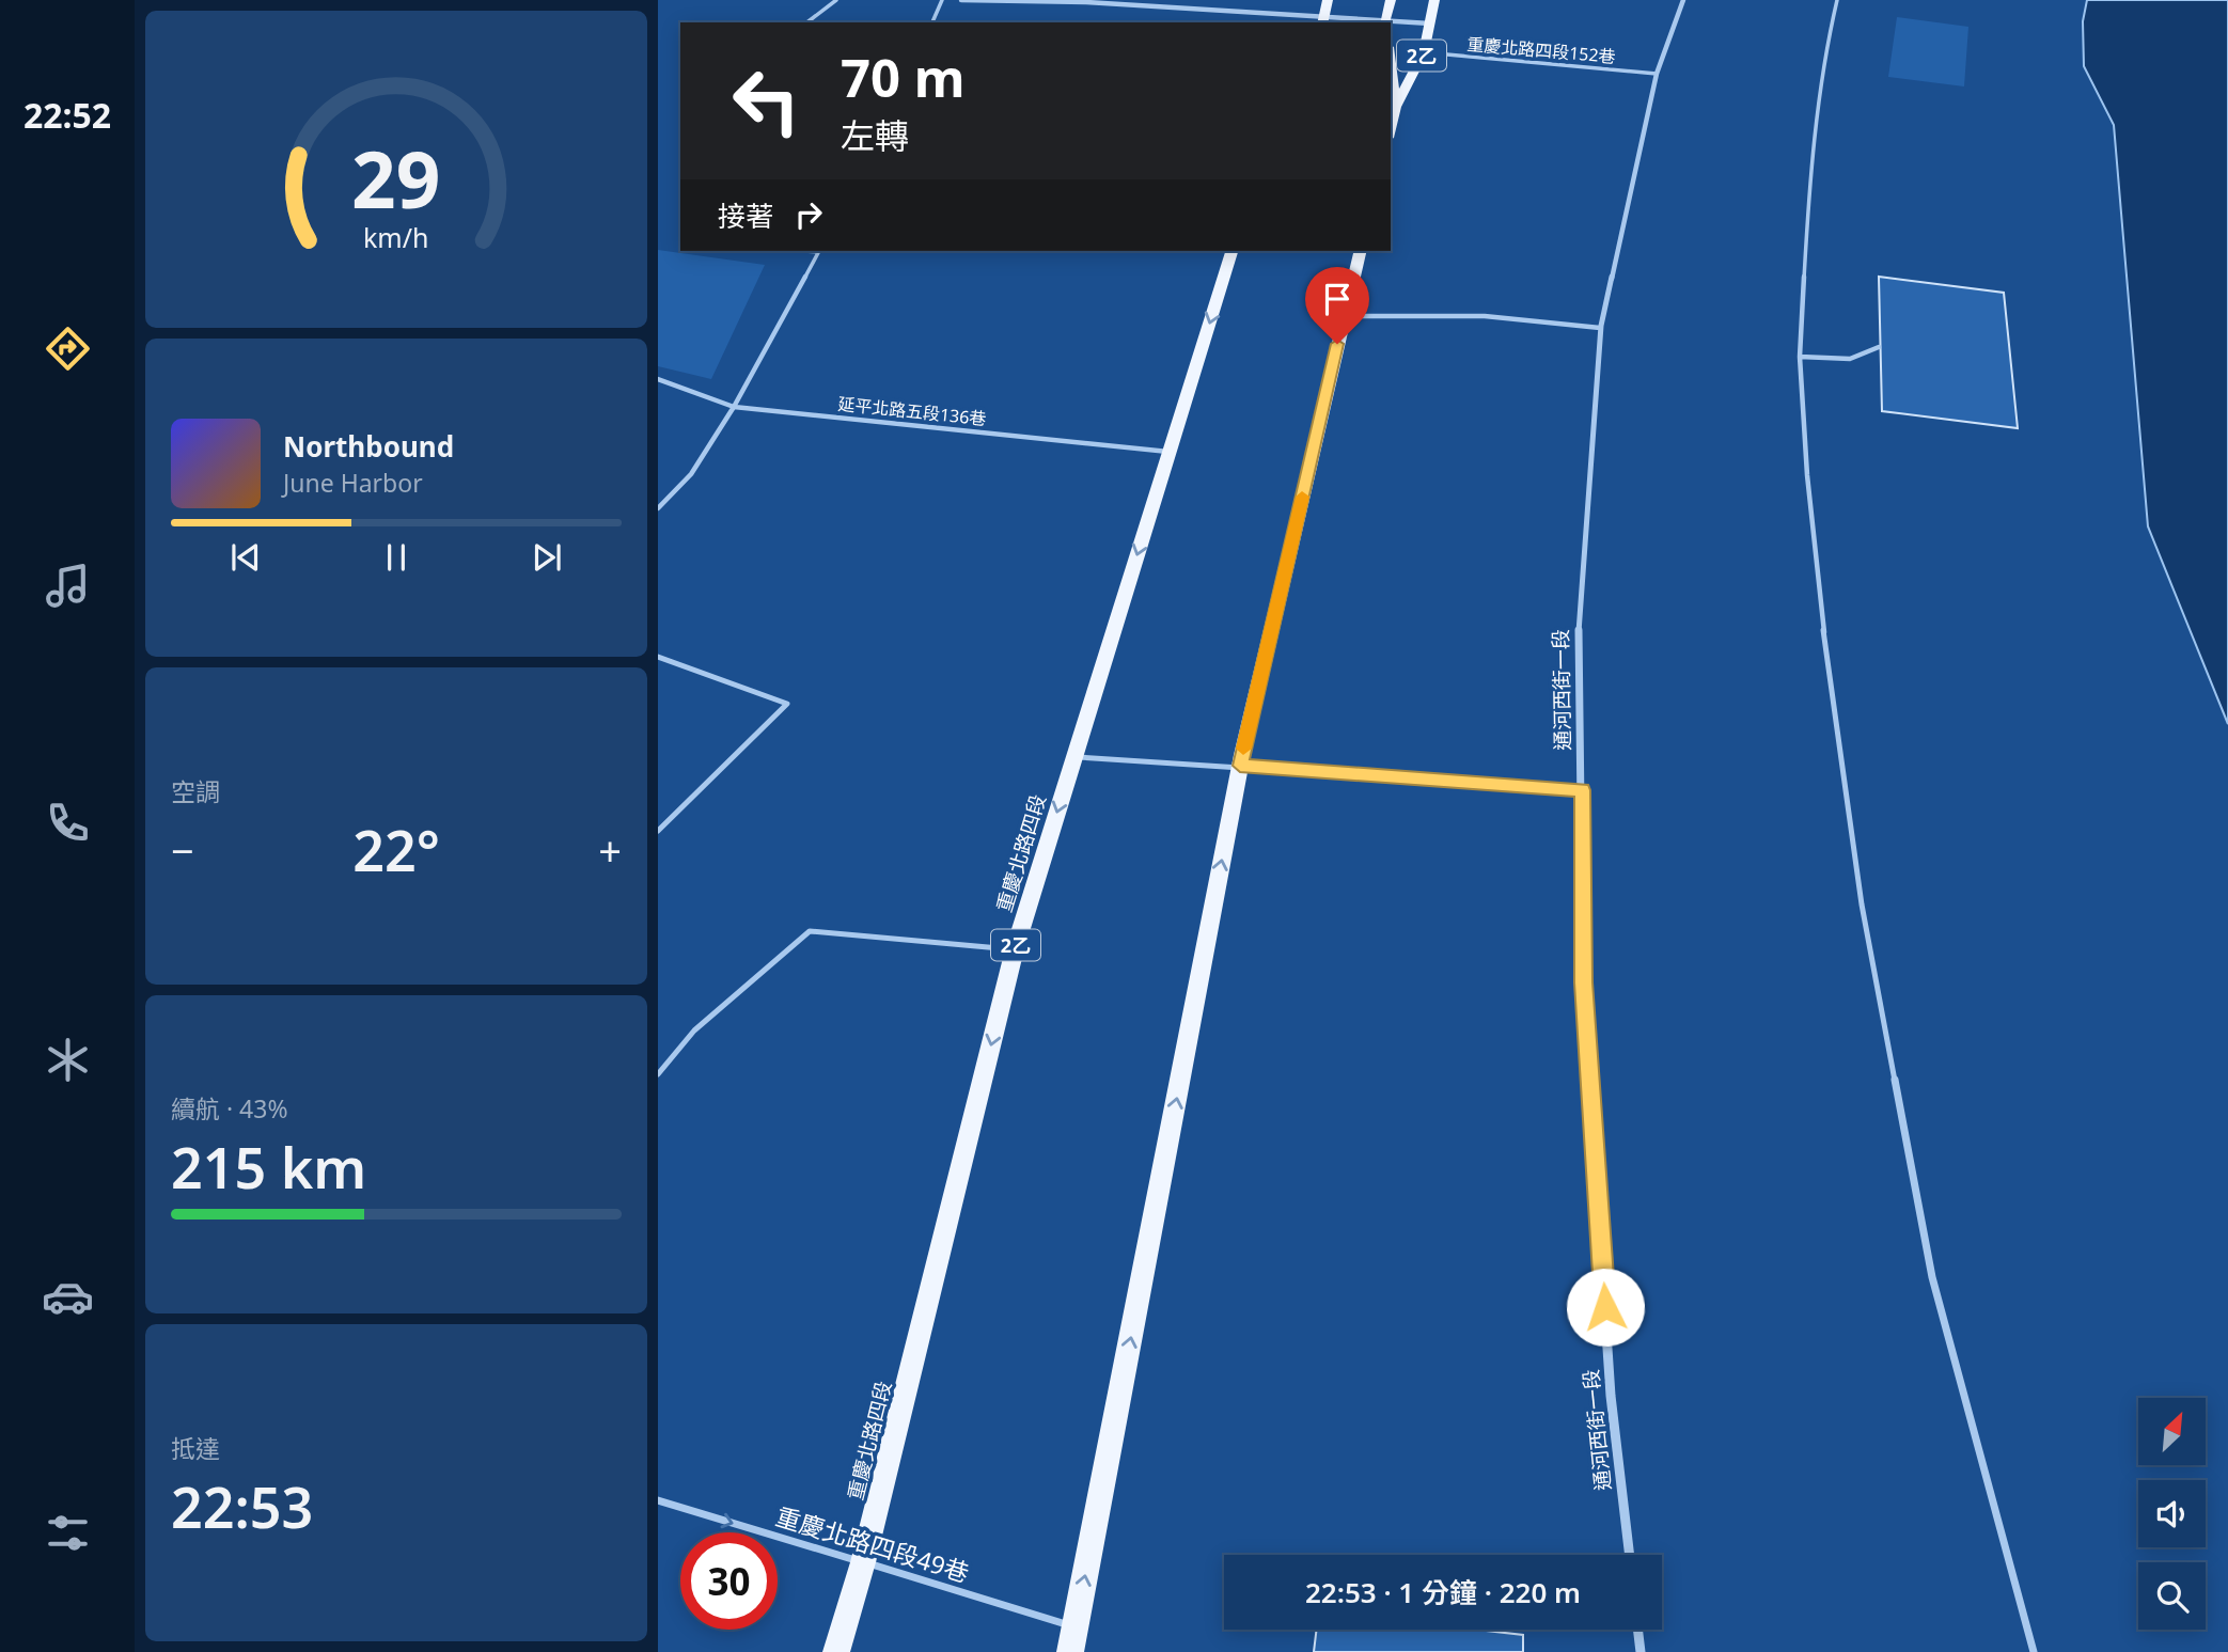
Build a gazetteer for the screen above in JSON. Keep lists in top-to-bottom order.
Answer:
{
  "streets": {
    "main road": ["2乙", "重慶北路四段"],
    "street": ["通河西街一段"],
    "lane": ["重慶北路四段152巷", "延平北路五段136巷", "重慶北路四段49巷"]
  },
  "crossings": [
    ["重慶北路四段152巷", "2乙"],
    ["重慶北路四段152巷", "通河西街一段"],
    ["延平北路五段136巷", "重慶北路四段"],
    ["重慶北路四段", "重慶北路四段49巷"]
  ],
  "one_way": ["重慶北路四段49巷"],
  "north": "top right",
  "page": {
    "tabs": "22:52",
    "turn": ["70 m", "左轉"],
    "then": "接著",
    "song": ["Northbound", "June Harbor"],
    "tile": [
      "空調",
      ["續航 · 43%", "215 km"],
      ["抵達", "22:53"]
    ],
    "heat": ["−", "22°", "+"],
    "limit": "30",
    "trip": "22:53 · 1 分鐘 · 220 m",
    "gauge": ["29", "km/h"]
  }
}
